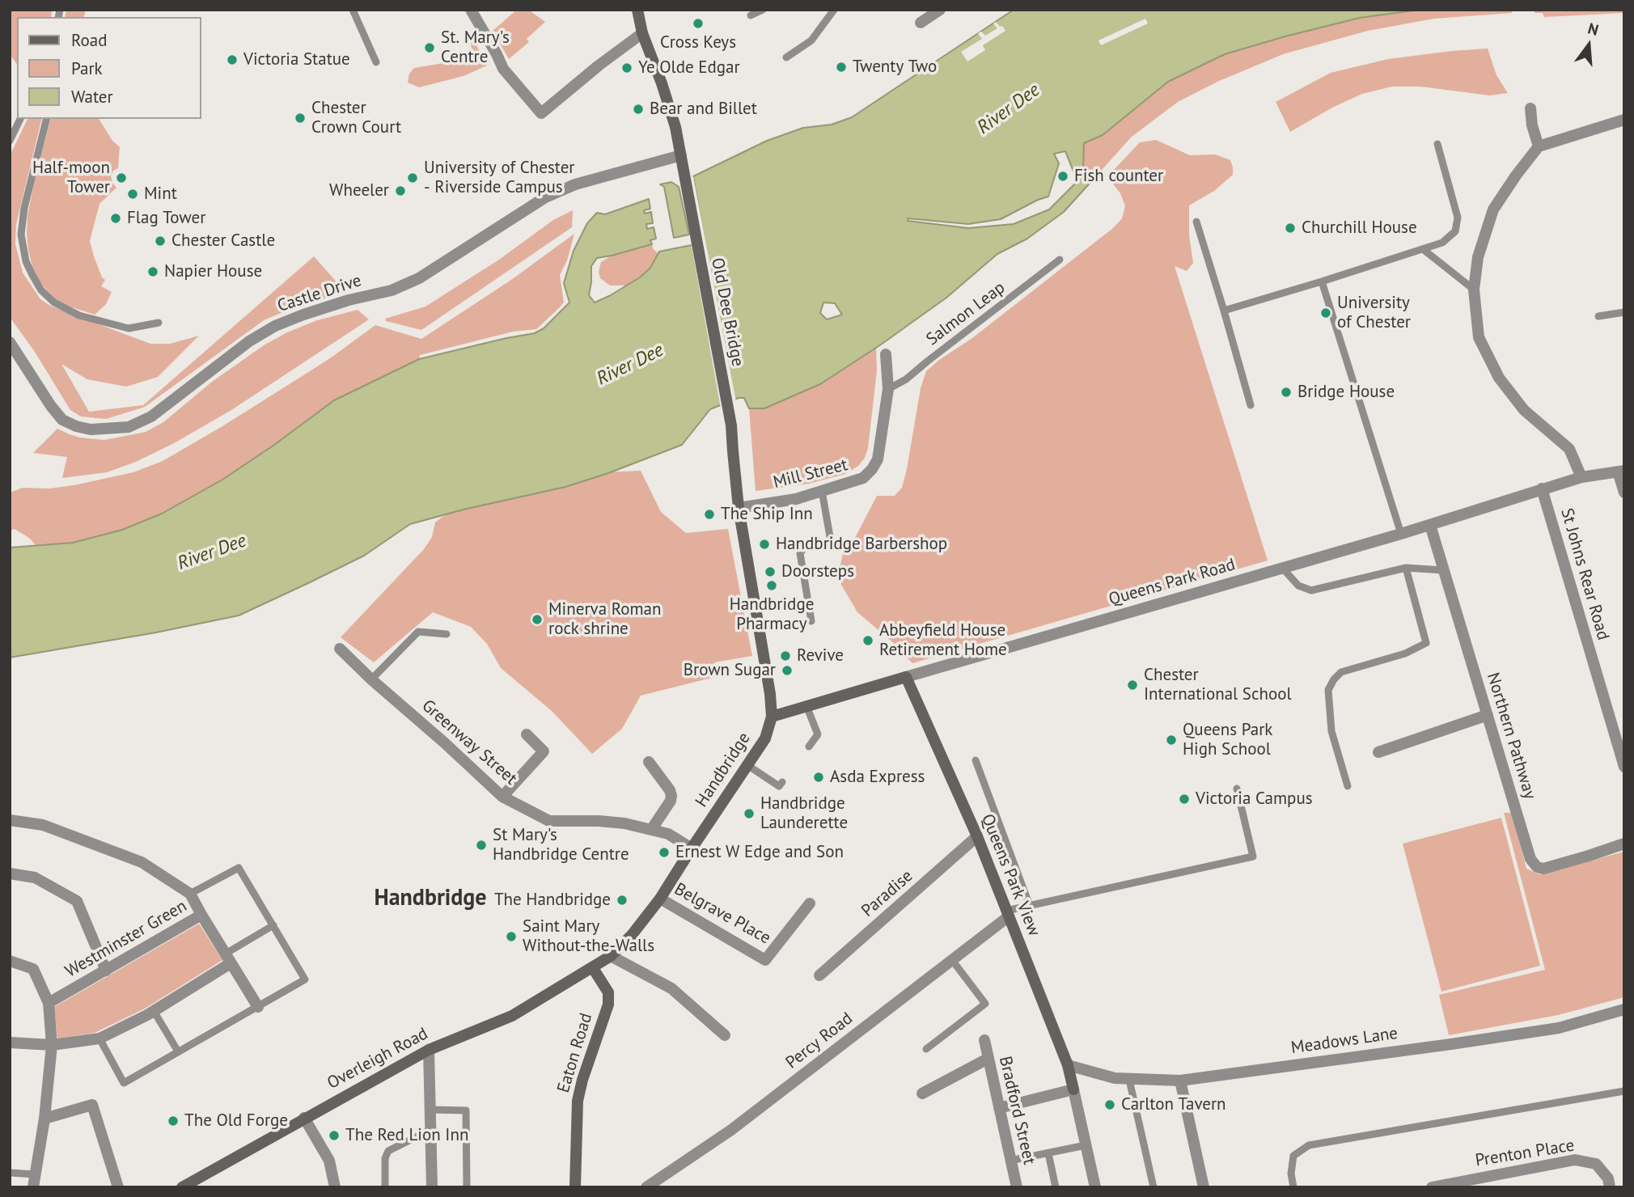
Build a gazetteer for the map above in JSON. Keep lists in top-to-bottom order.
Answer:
{
  "streets": {
    "street": [
      "Castle Drive",
      "Old Dee Bridge",
      "Mill Street",
      "St Johns Rear Road",
      "Queens Park Road",
      "Northern Pathway",
      "Greenway Street",
      "Handbridge",
      "Queens Park View",
      "Paradise",
      "Belgrave Place",
      "Westminster Green",
      "Percy Road",
      "Meadows Lane",
      "Eaton Road",
      "Overleigh Road",
      "Bradford Street",
      "Prenton Place"
    ],
    "lane": ["Salmon Leap"]
  },
  "crossings": [
    ["Castle Drive", "Old Dee Bridge"],
    ["Old Dee Bridge", "Handbridge"],
    ["Salmon Leap", "Mill Street"],
    ["Mill Street", "Handbridge"],
    ["St Johns Rear Road", "Queens Park Road"],
    ["Queens Park Road", "Northern Pathway"],
    ["Queens Park Road", "Handbridge"],
    ["Queens Park Road", "Queens Park View"],
    ["Greenway Street", "Handbridge"],
    ["Handbridge", "Belgrave Place"],
    ["Handbridge", "Eaton Road"],
    ["Handbridge", "Overleigh Road"],
    ["Queens Park View", "Paradise"],
    ["Queens Park View", "Percy Road"],
    ["Queens Park View", "Meadows Lane"],
    ["Eaton Road", "Overleigh Road"]
  ],
  "districts": ["Handbridge"],
  "water": ["River Dee"],
  "places": [
    "Cross Keys",
    "St. Mary's Centre",
    "Victoria Statue",
    "Twenty Two",
    "Ye Olde Edgar",
    "Bear and Billet",
    "Chester Crown Court",
    "Fish counter",
    "Half-moon Tower",
    "University of Chester - Riverside Campus",
    "Wheeler",
    "Mint",
    "Flag Tower",
    "Churchill House",
    "Chester Castle",
    "Napier House",
    "University of Chester",
    "Bridge House",
    "The Ship Inn",
    "Handbridge Barbershop",
    "Doorsteps",
    "Handbridge Pharmacy",
    "Minerva Roman rock shrine",
    "Abbeyfield House Retirement Home",
    "Revive",
    "Brown Sugar",
    "Chester International School",
    "Queens Park High School",
    "Asda Express",
    "Victoria Campus",
    "Handbridge Launderette",
    "St Mary's Handbridge Centre",
    "Ernest W Edge and Son",
    "The Handbridge",
    "Saint Mary Without-the-Walls",
    "Carlton Tavern",
    "The Old Forge",
    "The Red Lion Inn"
  ],
  "legend": ["Road", "Park", "Water"],
  "north": "top"
}
